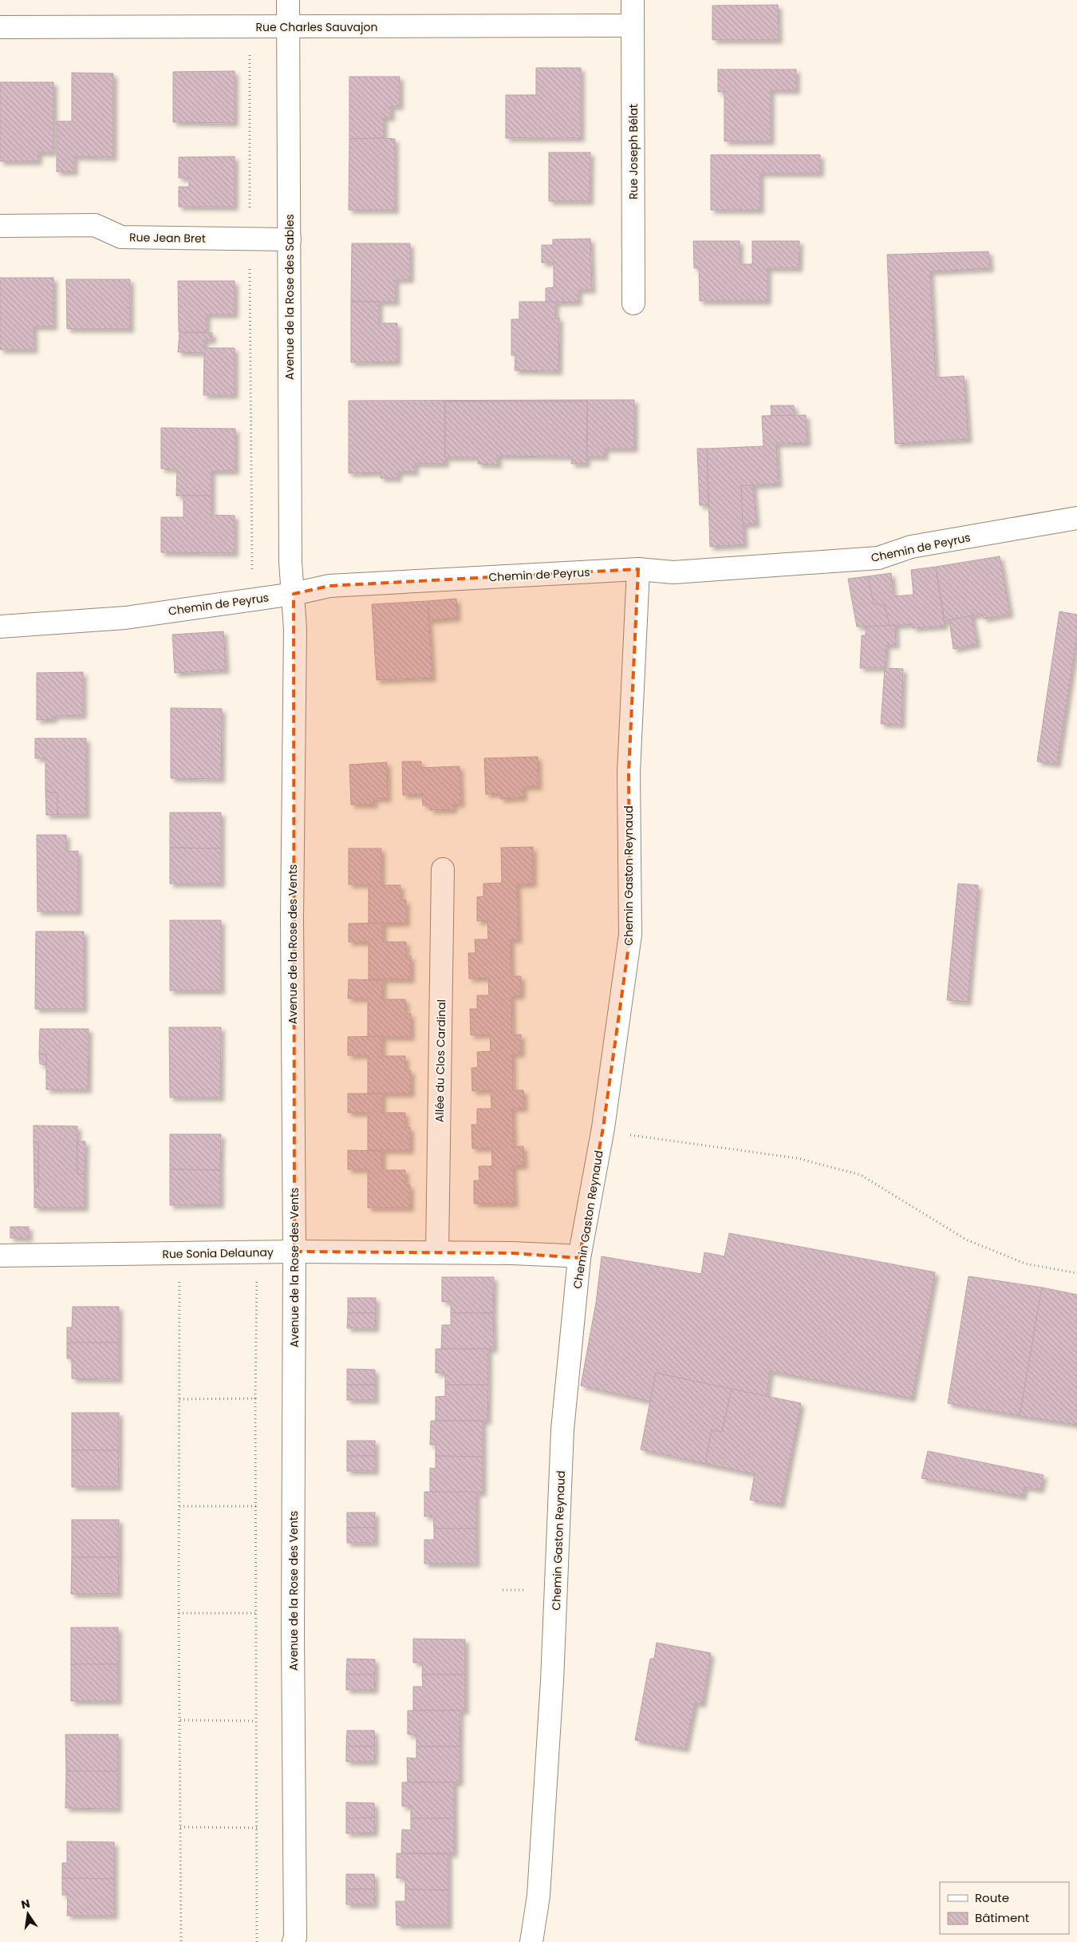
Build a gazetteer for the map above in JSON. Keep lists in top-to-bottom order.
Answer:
{
  "streets": {
    "street": [
      "Rue Charles Sauvajon",
      "Rue Joseph Bélat",
      "Rue Jean Bret",
      "Avenue de la Rose des Sables",
      "Chemin de Peyrus",
      "Chemin Gaston Reynaud",
      "Avenue de la Rose des Vents",
      "Allée du Clos Cardinal",
      "Rue Sonia Delaunay"
    ]
  },
  "crossings": [
    ["Rue Charles Sauvajon", "Rue Joseph Bélat"],
    ["Rue Charles Sauvajon", "Avenue de la Rose des Sables"],
    ["Rue Jean Bret", "Avenue de la Rose des Sables"],
    ["Avenue de la Rose des Sables", "Chemin de Peyrus"],
    ["Avenue de la Rose des Sables", "Avenue de la Rose des Vents"],
    ["Chemin de Peyrus", "Chemin Gaston Reynaud"],
    ["Chemin de Peyrus", "Avenue de la Rose des Vents"],
    ["Chemin Gaston Reynaud", "Rue Sonia Delaunay"],
    ["Avenue de la Rose des Vents", "Rue Sonia Delaunay"],
    ["Allée du Clos Cardinal", "Rue Sonia Delaunay"]
  ],
  "legend": ["Route", "Bâtiment"],
  "north": "top"
}
